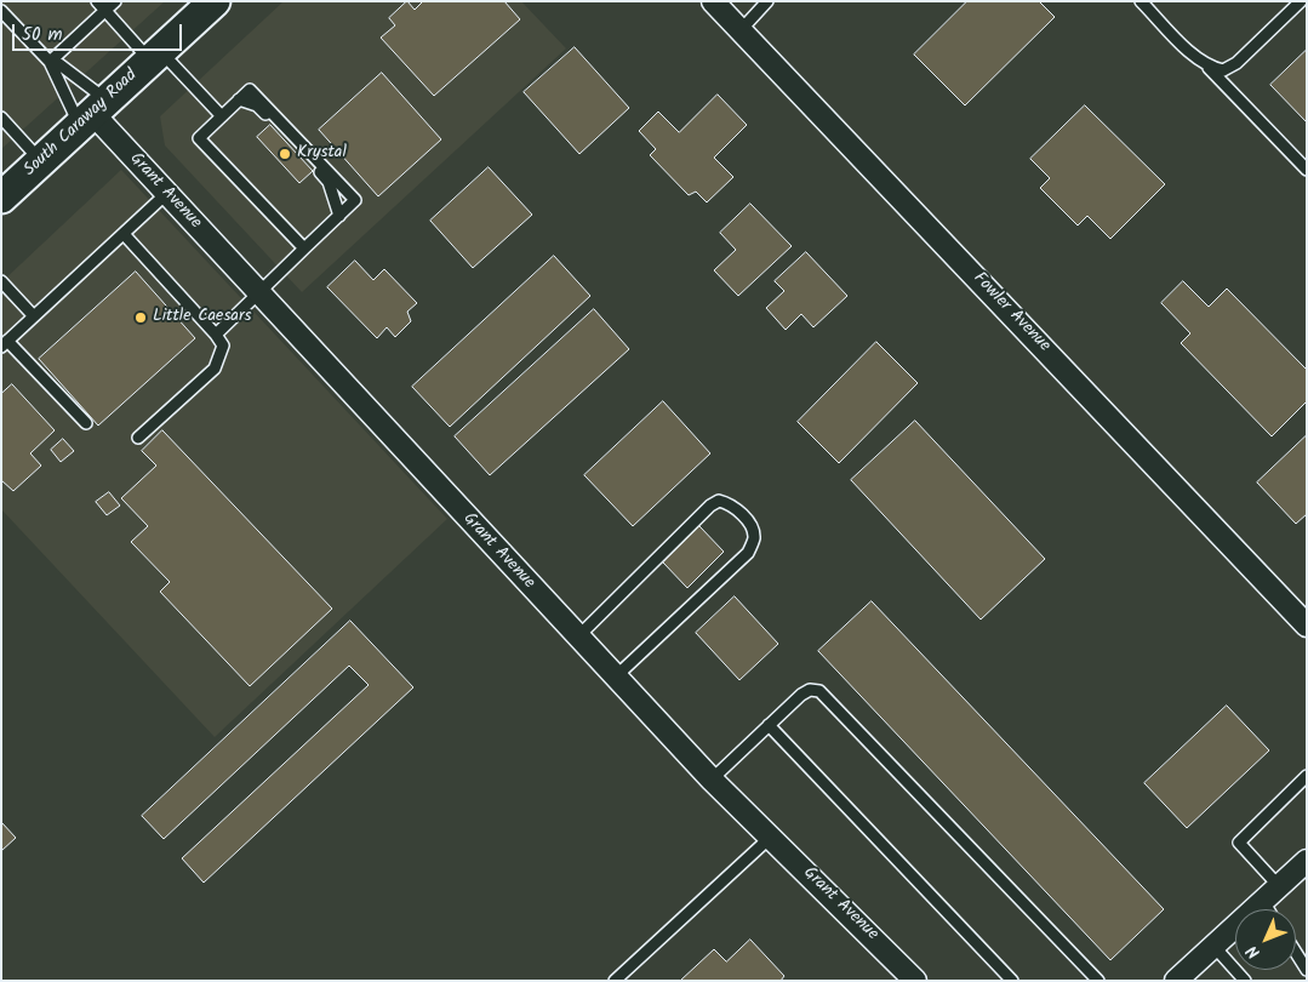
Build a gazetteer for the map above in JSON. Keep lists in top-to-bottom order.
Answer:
{
  "streets": {
    "main road": ["South Caraway Road"],
    "street": ["Grant Avenue", "Fowler Avenue"]
  },
  "crossings": [
    ["South Caraway Road", "Grant Avenue"]
  ],
  "places": ["Krystal", "Little Caesars"],
  "scale_bar": "50 m",
  "north": "bottom left"
}
